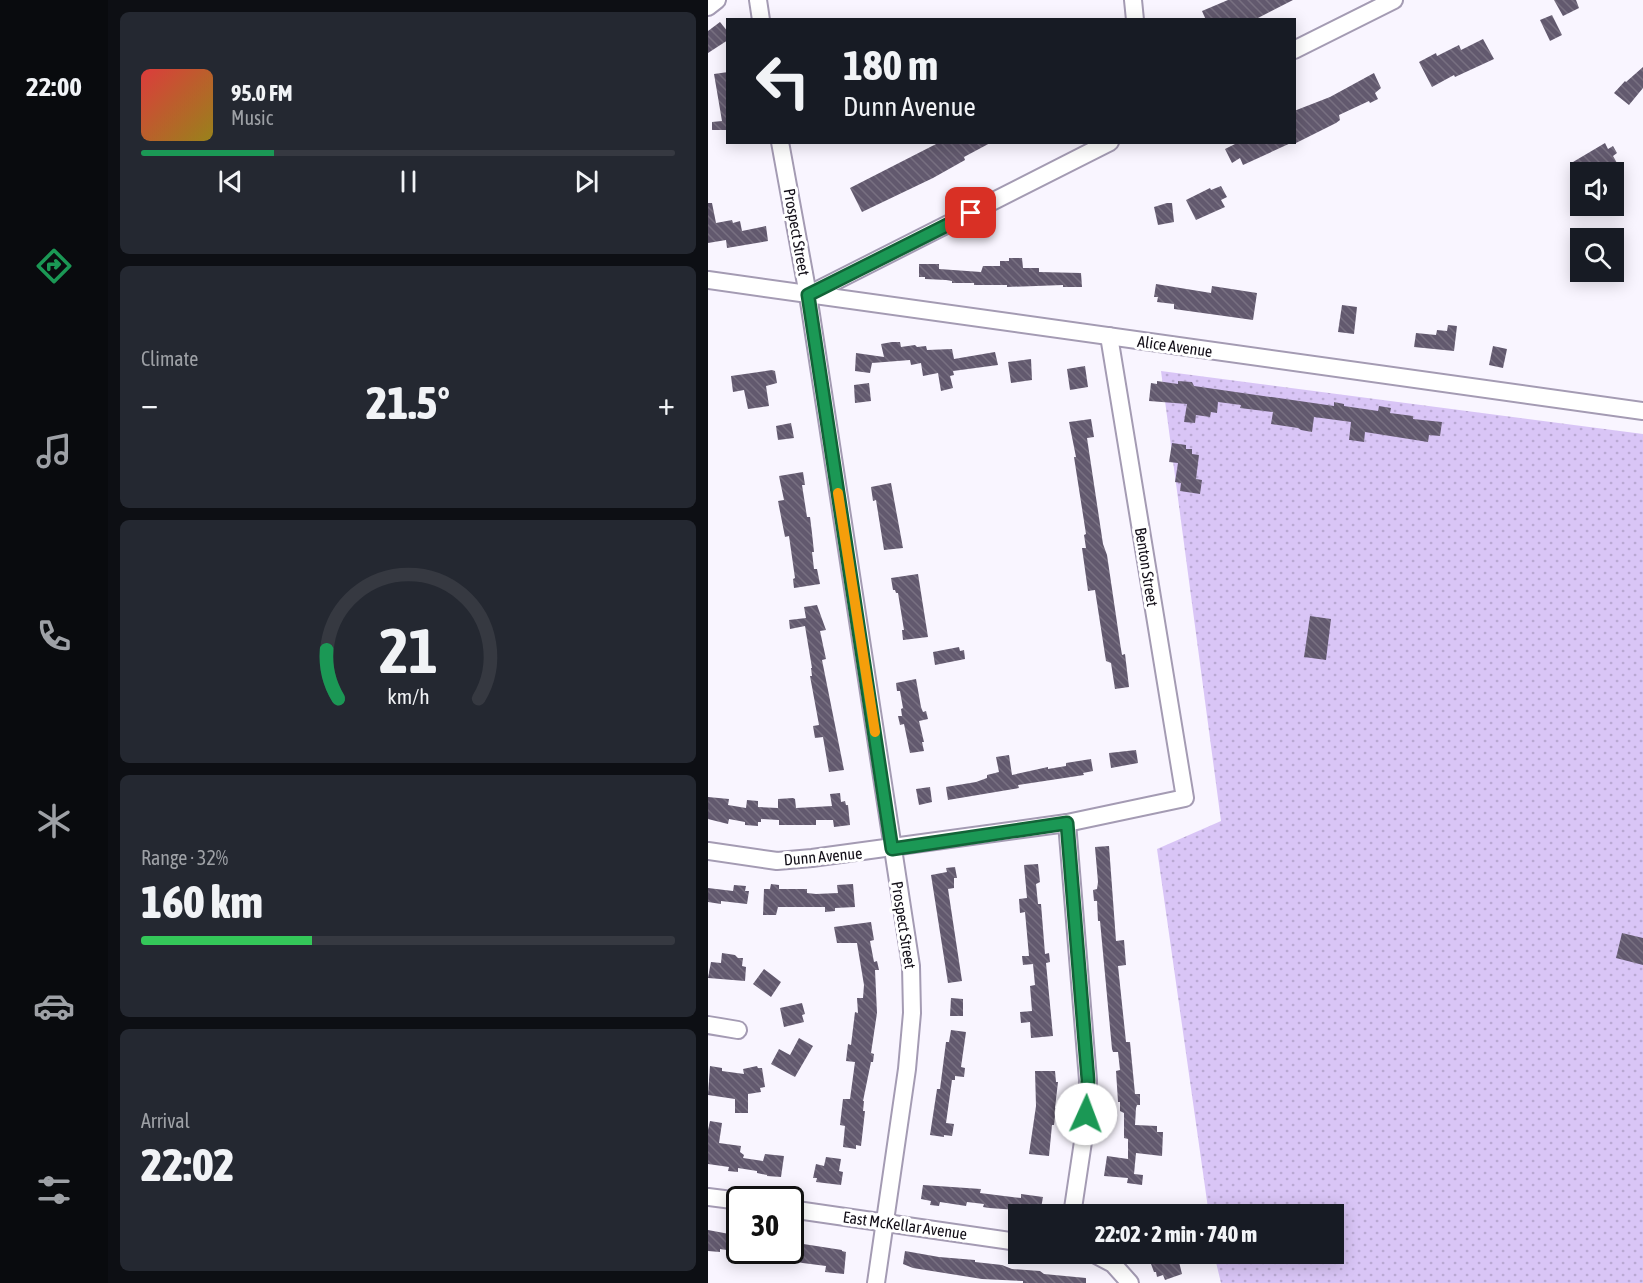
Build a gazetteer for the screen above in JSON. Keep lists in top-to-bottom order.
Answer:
{
  "streets": {
    "street": [
      "Prospect Street",
      "Alice Avenue",
      "Benton Street",
      "Dunn Avenue",
      "East McKellar Avenue"
    ]
  },
  "crossings": [
    ["Prospect Street", "Alice Avenue"],
    ["Prospect Street", "Dunn Avenue"],
    ["Prospect Street", "East McKellar Avenue"],
    ["Alice Avenue", "Benton Street"],
    ["Benton Street", "Dunn Avenue"]
  ],
  "page": {
    "tabs": "22:00",
    "turn": ["180 m", "Dunn Avenue"],
    "song": ["95.0 FM", "Music"],
    "tile": [
      "Climate",
      ["Range · 32%", "160 km"],
      ["Arrival", "22:02"]
    ],
    "heat": ["−", "21.5°", "+"],
    "limit": "30",
    "trip": "22:02 · 2 min · 740 m",
    "gauge": ["21", "km/h"]
  }
}
